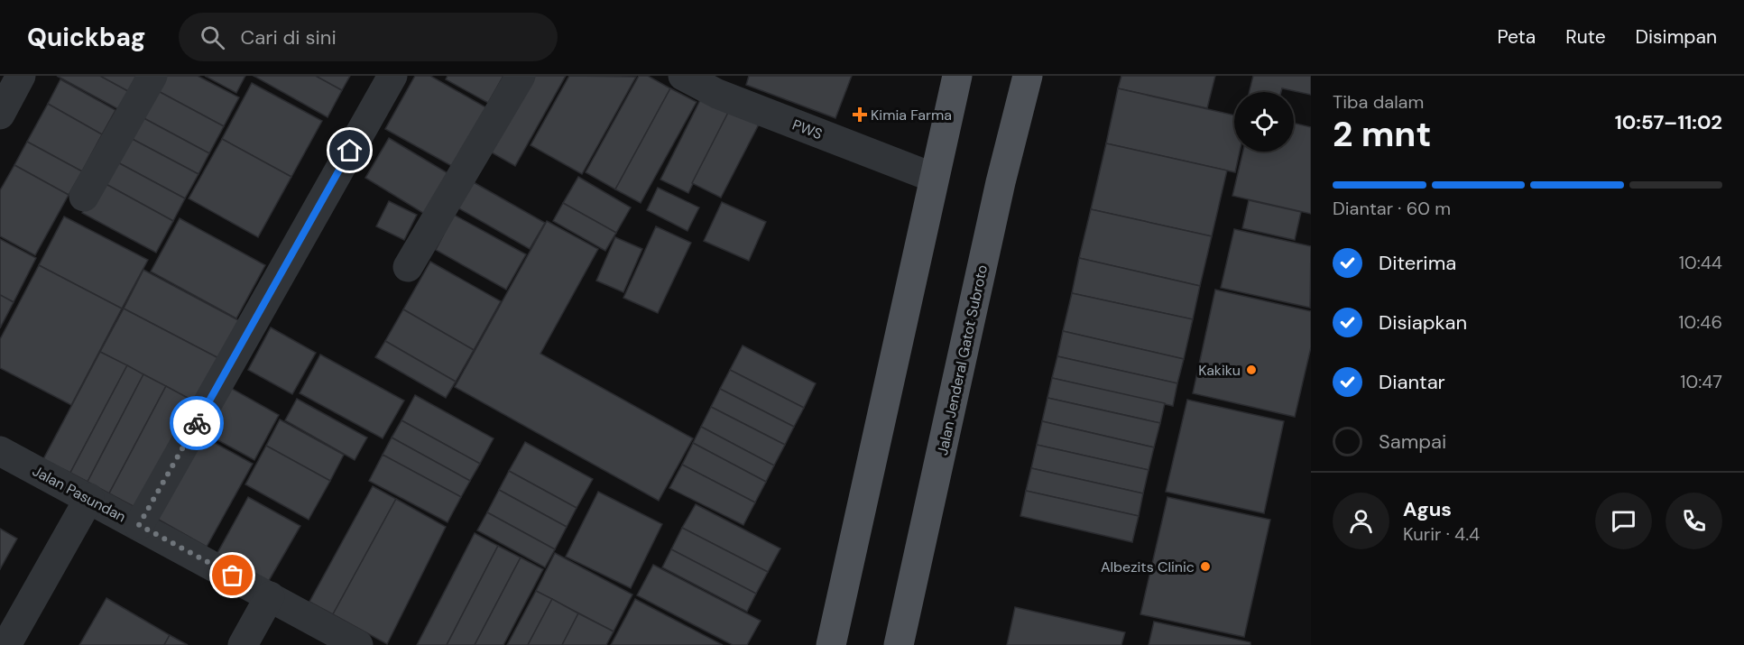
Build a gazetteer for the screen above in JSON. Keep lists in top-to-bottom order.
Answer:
{
  "streets": {
    "main road": ["Jalan Jenderal Gatot Subroto"],
    "street": ["PWS", "Jalan Pasundan"]
  },
  "places": {
    "health": ["Kimia Farma"],
    "other": ["Kakiku", "Albezits Clinic"]
  },
  "page": {
    "header": "Quickbag",
    "search": "Cari di sini",
    "nav": ["Peta", "Rute", "Disimpan"],
    "heading": ["2 mnt", "Tiba dalam", "10:57–11:02"],
    "panel": ["Agus", "Kurir · 4.4"],
    "bar": "Diantar · 60 m",
    "list": [
      ["Diterima", "10:44"],
      ["Disiapkan", "10:46"],
      ["Diantar", "10:47"],
      "Sampai"
    ]
  }
}
